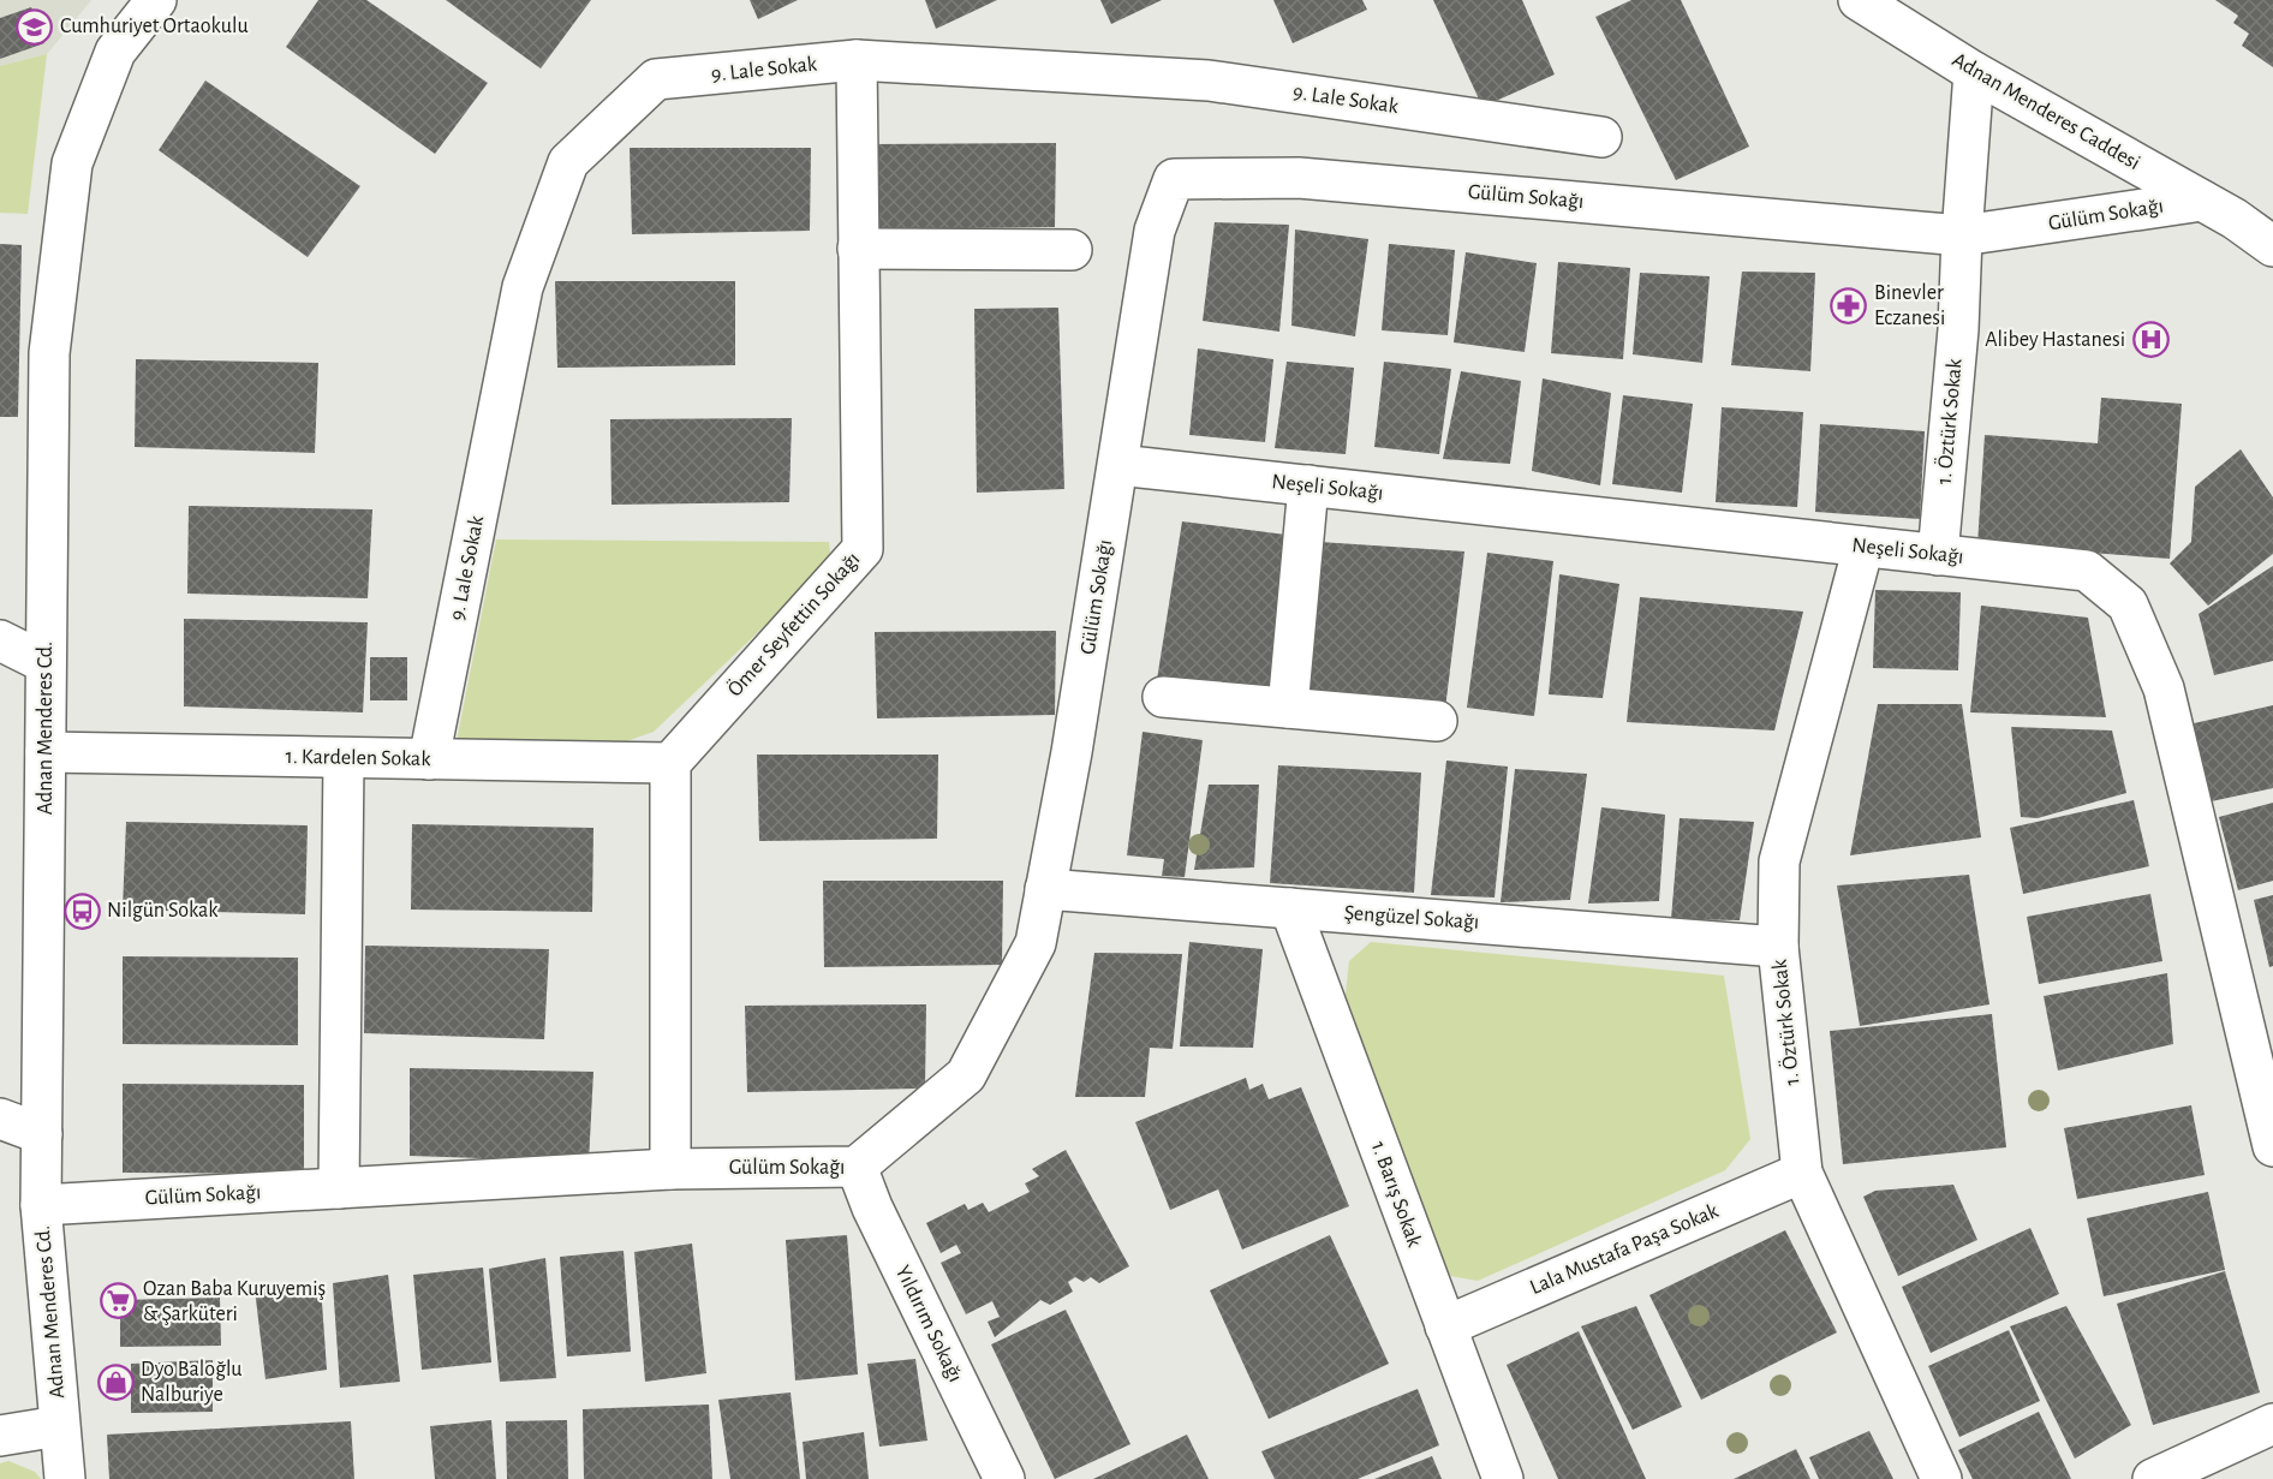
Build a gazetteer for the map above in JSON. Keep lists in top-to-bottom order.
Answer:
{
  "streets": {
    "street": [
      "9. Lale Sokak",
      "Adnan Menderes Caddesi",
      "Gülüm Sokağı",
      "1. Öztürk Sokak",
      "Neşeli Sokağı",
      "Ömer Seyfettin Sokağı",
      "Adnan Menderes Cd.",
      "1. Kardelen Sokak",
      "Şengüzel Sokağı",
      "1. Barış Sokak",
      "Lala Mustafa Paşa Sokak",
      "Yıldırım Sokağı"
    ]
  },
  "crossings": [
    ["9. Lale Sokak", "Ömer Seyfettin Sokağı"],
    ["9. Lale Sokak", "1. Kardelen Sokak"],
    ["Adnan Menderes Caddesi", "Gülüm Sokağı"],
    ["Adnan Menderes Caddesi", "1. Öztürk Sokak"],
    ["Gülüm Sokağı", "1. Öztürk Sokak"],
    ["Gülüm Sokağı", "Neşeli Sokağı"],
    ["Gülüm Sokağı", "Adnan Menderes Cd."],
    ["Gülüm Sokağı", "Şengüzel Sokağı"],
    ["Gülüm Sokağı", "Yıldırım Sokağı"],
    ["1. Öztürk Sokak", "Neşeli Sokağı"],
    ["1. Öztürk Sokak", "Şengüzel Sokağı"],
    ["1. Öztürk Sokak", "Lala Mustafa Paşa Sokak"],
    ["Ömer Seyfettin Sokağı", "1. Kardelen Sokak"],
    ["Adnan Menderes Cd.", "1. Kardelen Sokak"],
    ["Şengüzel Sokağı", "1. Barış Sokak"],
    ["1. Barış Sokak", "Lala Mustafa Paşa Sokak"]
  ],
  "places": {
    "school or university": ["Cumhuriyet Ortaokulu"],
    "pharmacy": ["Binevler Eczanesi"],
    "hospital": ["Alibey Hastanesi"],
    "bus stop": ["Nilgün Sokak"],
    "supermarket": ["Ozan Baba Kuruyemiş & Şarküteri"],
    "shop": ["Dyo Baloğlu Nalburiye"]
  }
}
